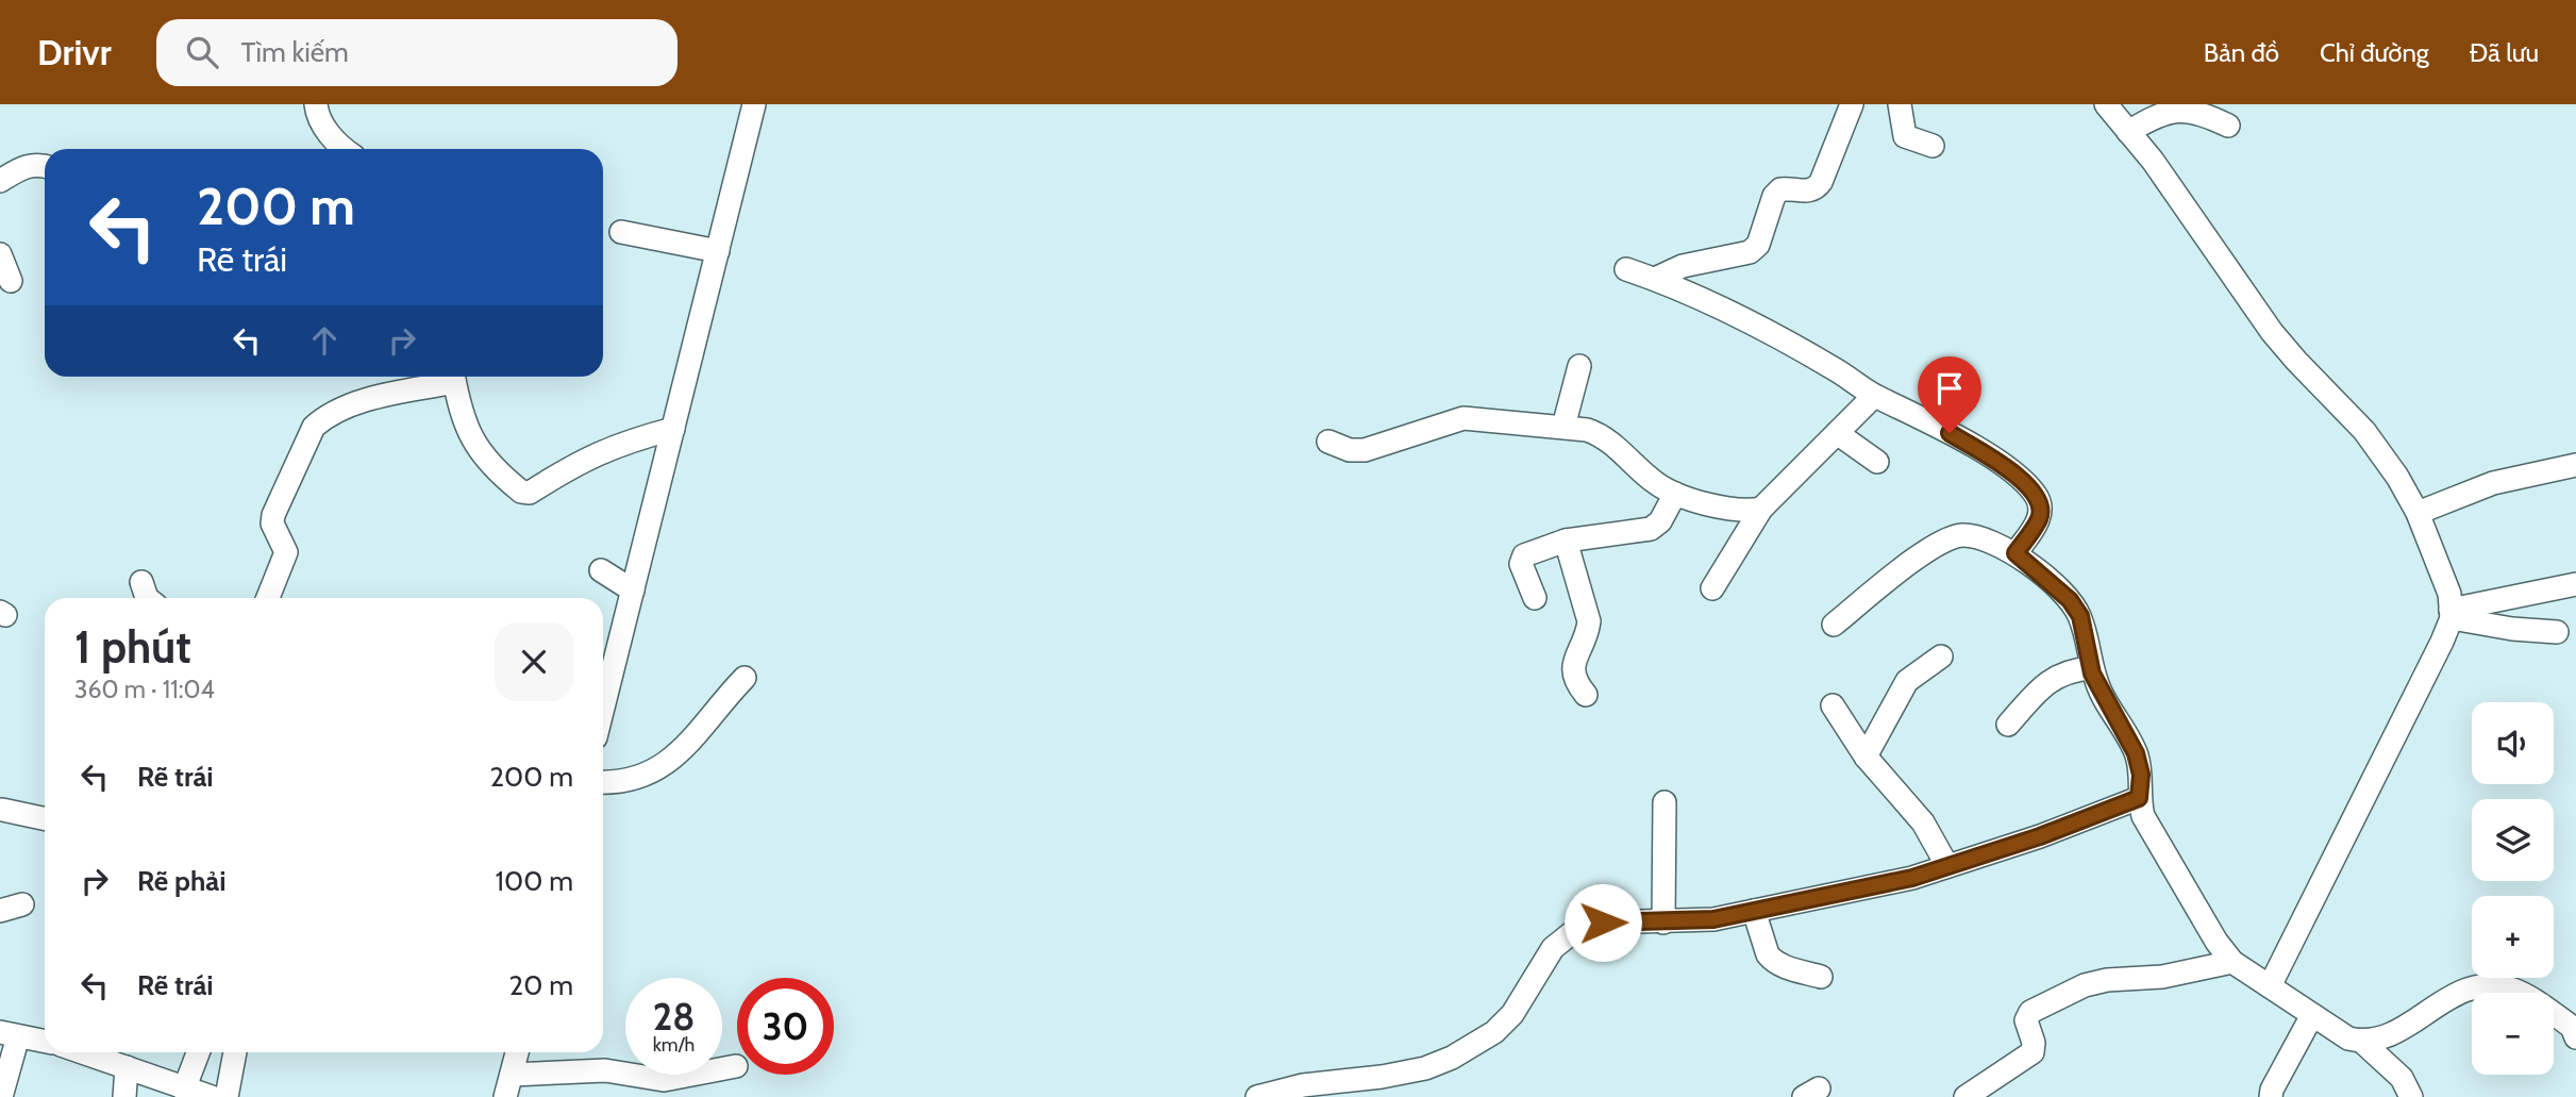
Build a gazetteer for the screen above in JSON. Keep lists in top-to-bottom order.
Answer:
{
  "page": {
    "header": "Drivr",
    "search": "Tìm kiếm",
    "nav": ["Bản đồ", "Chỉ đường", "Đã lưu"],
    "turn": ["200 m", "Rẽ trái"],
    "heading": ["1 phút", "360 m · 11:04"],
    "map_buttons": ["+", "−"],
    "list": [
      {
        "name": "Rẽ trái",
        "value": "200 m"
      },
      {
        "name": "Rẽ phải",
        "value": "100 m"
      },
      {
        "name": "Rẽ trái",
        "value": "20 m"
      }
    ],
    "speed": "28 km/h",
    "limit": "30"
  }
}
